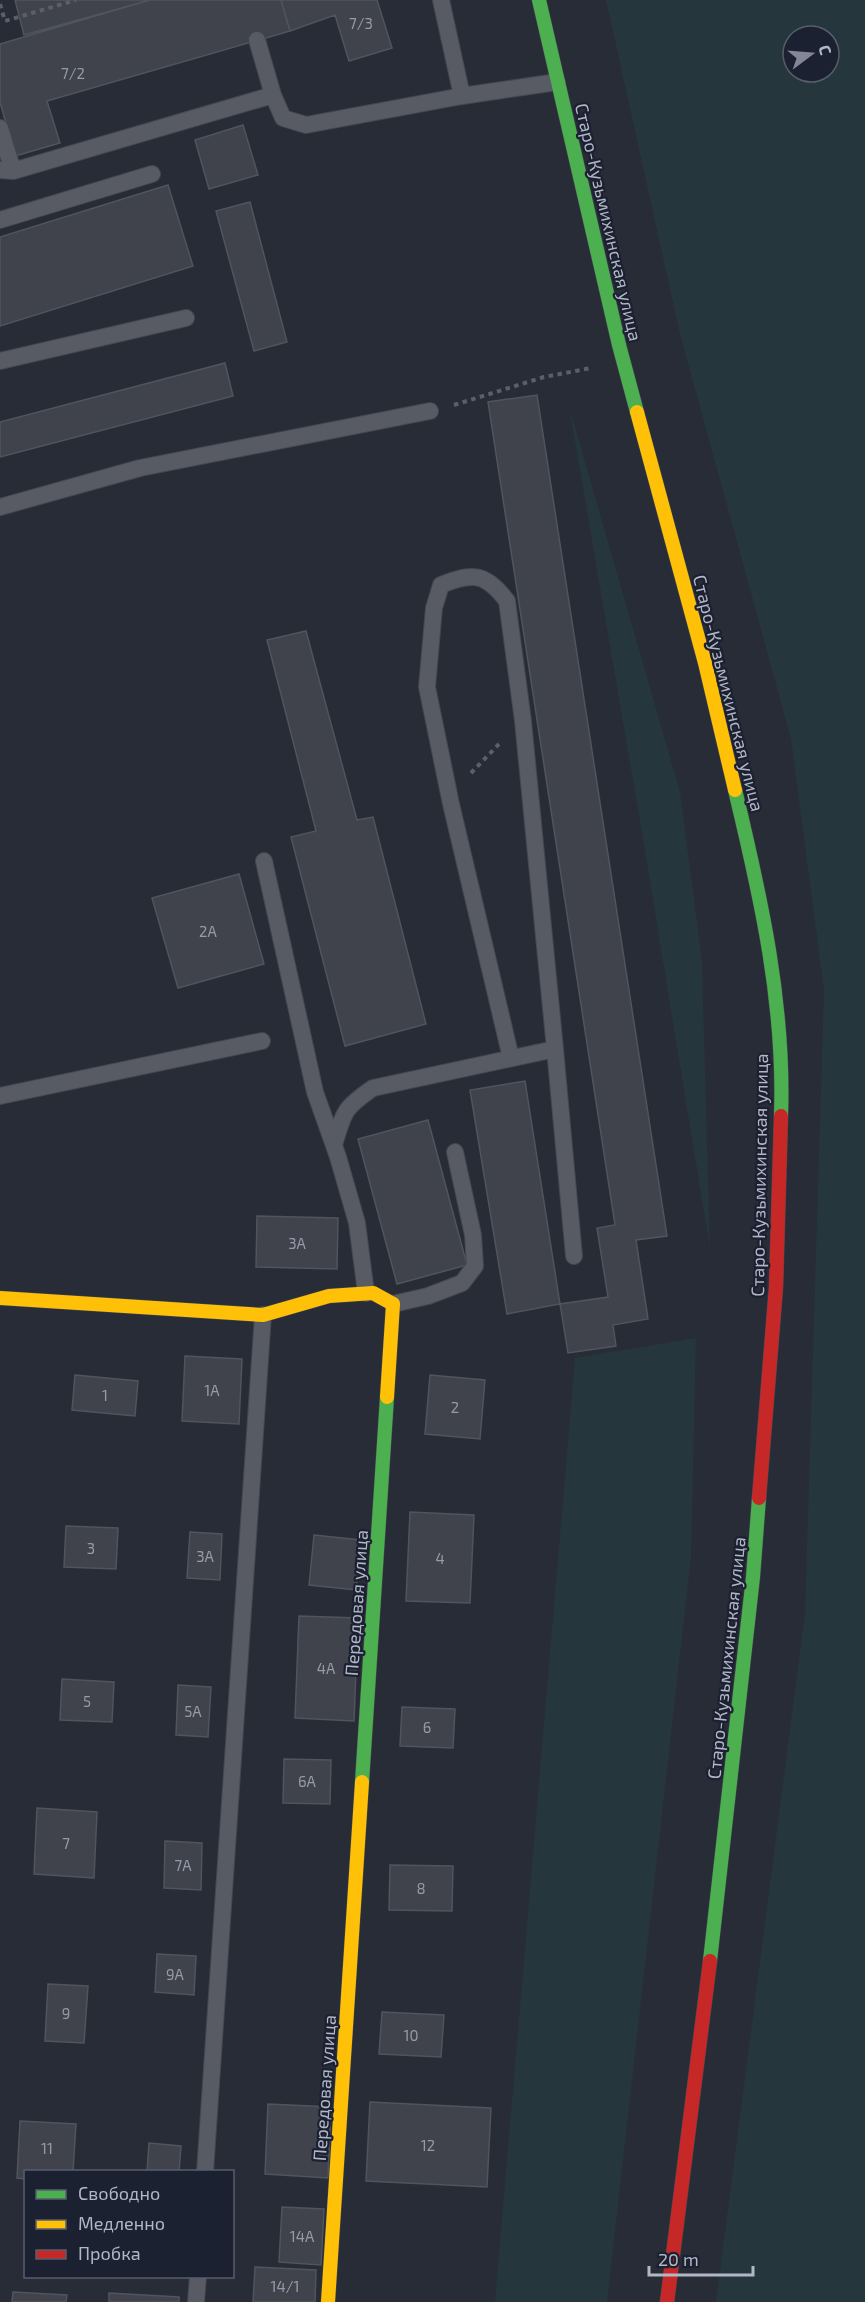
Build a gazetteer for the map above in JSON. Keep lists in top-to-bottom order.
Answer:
{
  "streets": {
    "main road": ["Старо-Кузьмихинская улица", "Передовая улица"]
  },
  "house_numbers": [
    "7/3",
    "7/2",
    "2А",
    "3А",
    "1А",
    "1",
    "2",
    "3",
    "3А",
    "4",
    "4А",
    "5",
    "5А",
    "6",
    "6А",
    "7",
    "7А",
    "8",
    "9А",
    "9",
    "10",
    "12",
    "11",
    "14А",
    "14/1"
  ],
  "legend": ["Свободно", "Медленно", "Пробка"],
  "scale_bar": "20 m",
  "north": "right"
}
